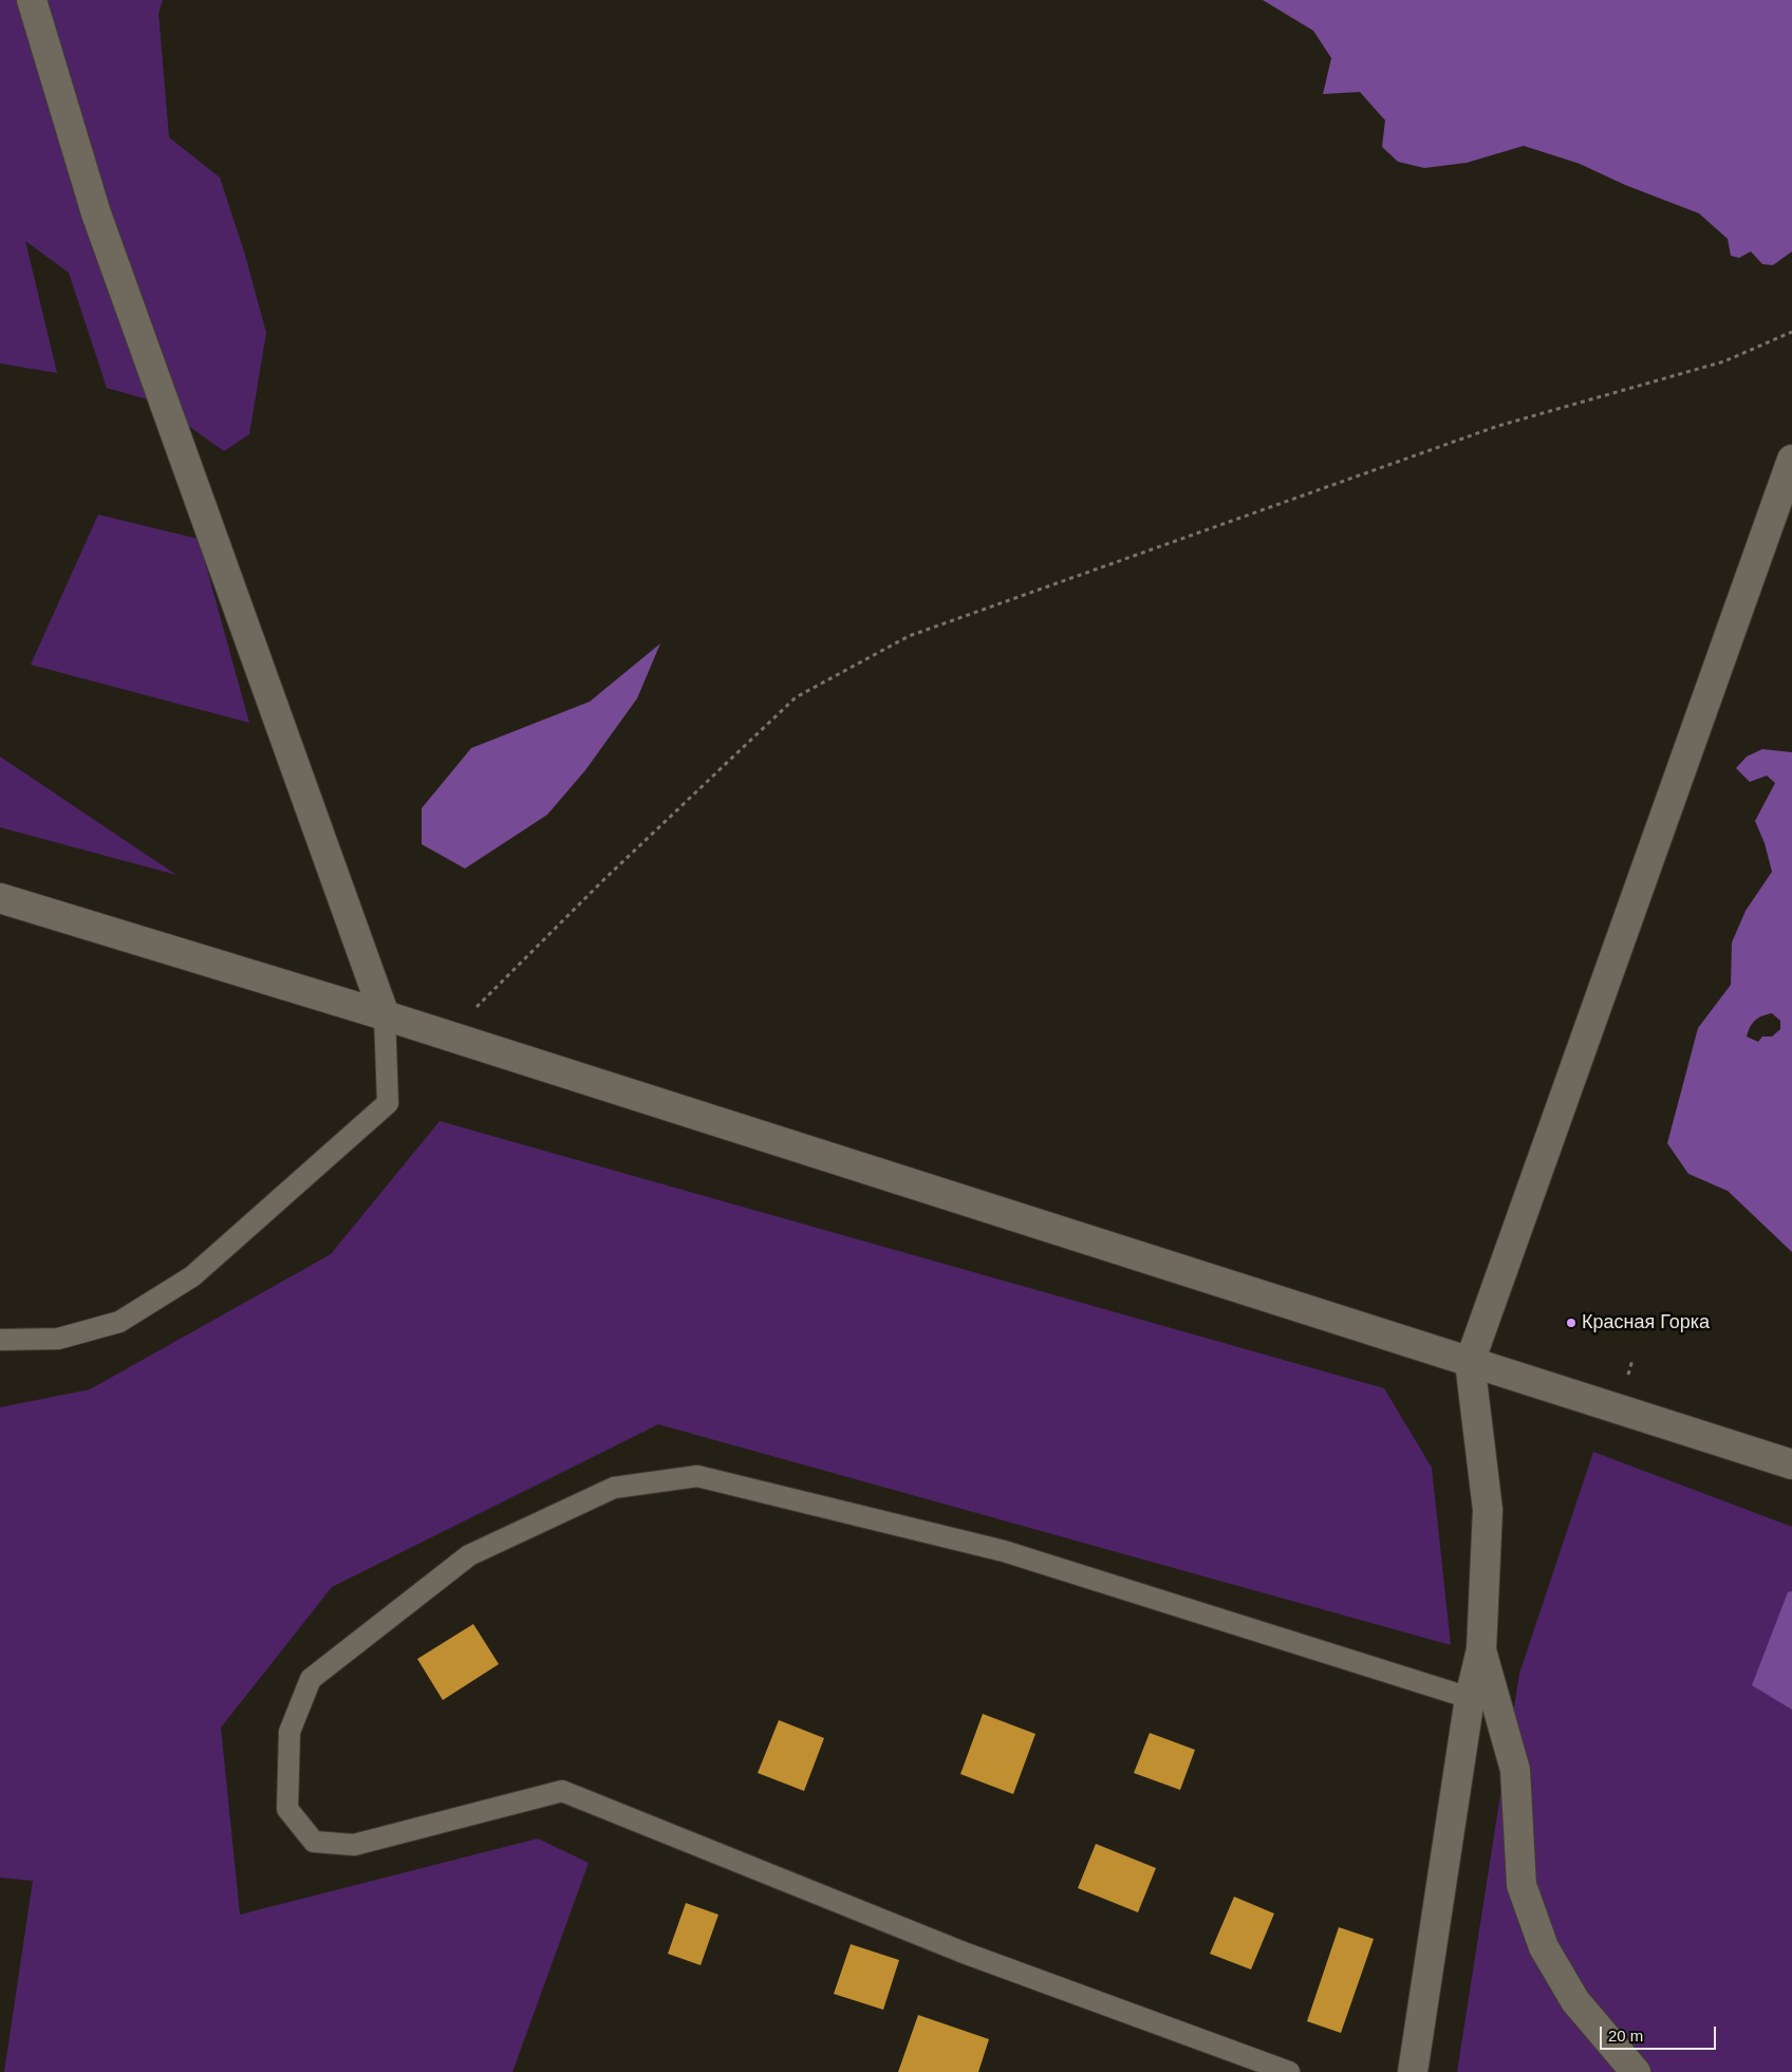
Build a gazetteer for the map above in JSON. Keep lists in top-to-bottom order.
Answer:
{
  "places": ["Красная Горка"],
  "scale_bar": "20 m"
}
